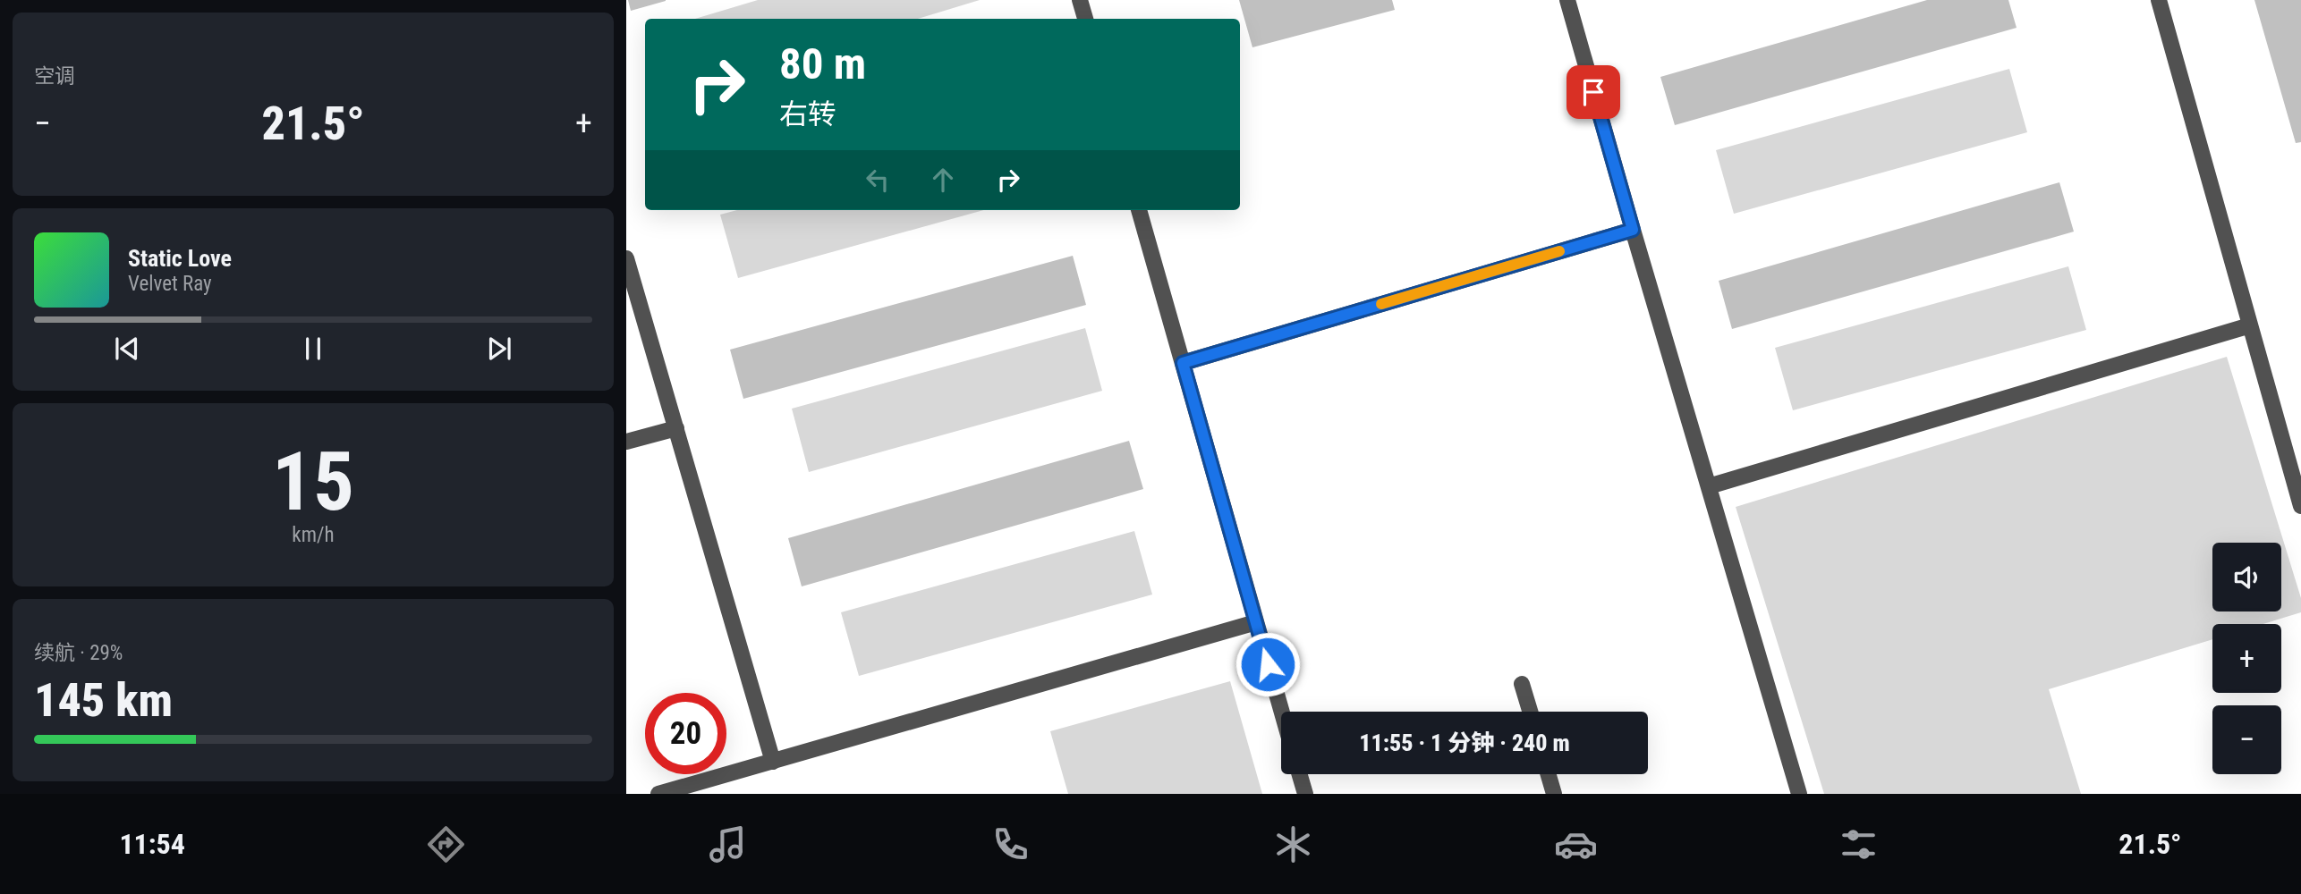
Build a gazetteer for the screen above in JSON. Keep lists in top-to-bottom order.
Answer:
{
  "page": {
    "tile": [
      "空调",
      ["15", "km/h"],
      ["续航 · 29%", "145 km"]
    ],
    "turn": ["80 m", "右转"],
    "heat": ["−", "21.5°", "+"],
    "song": ["Static Love", "Velvet Ray"],
    "map_buttons": ["+", "−"],
    "limit": "20",
    "trip": "11:55 · 1 分钟 · 240 m",
    "tabs": ["11:54", "21.5°"]
  }
}
